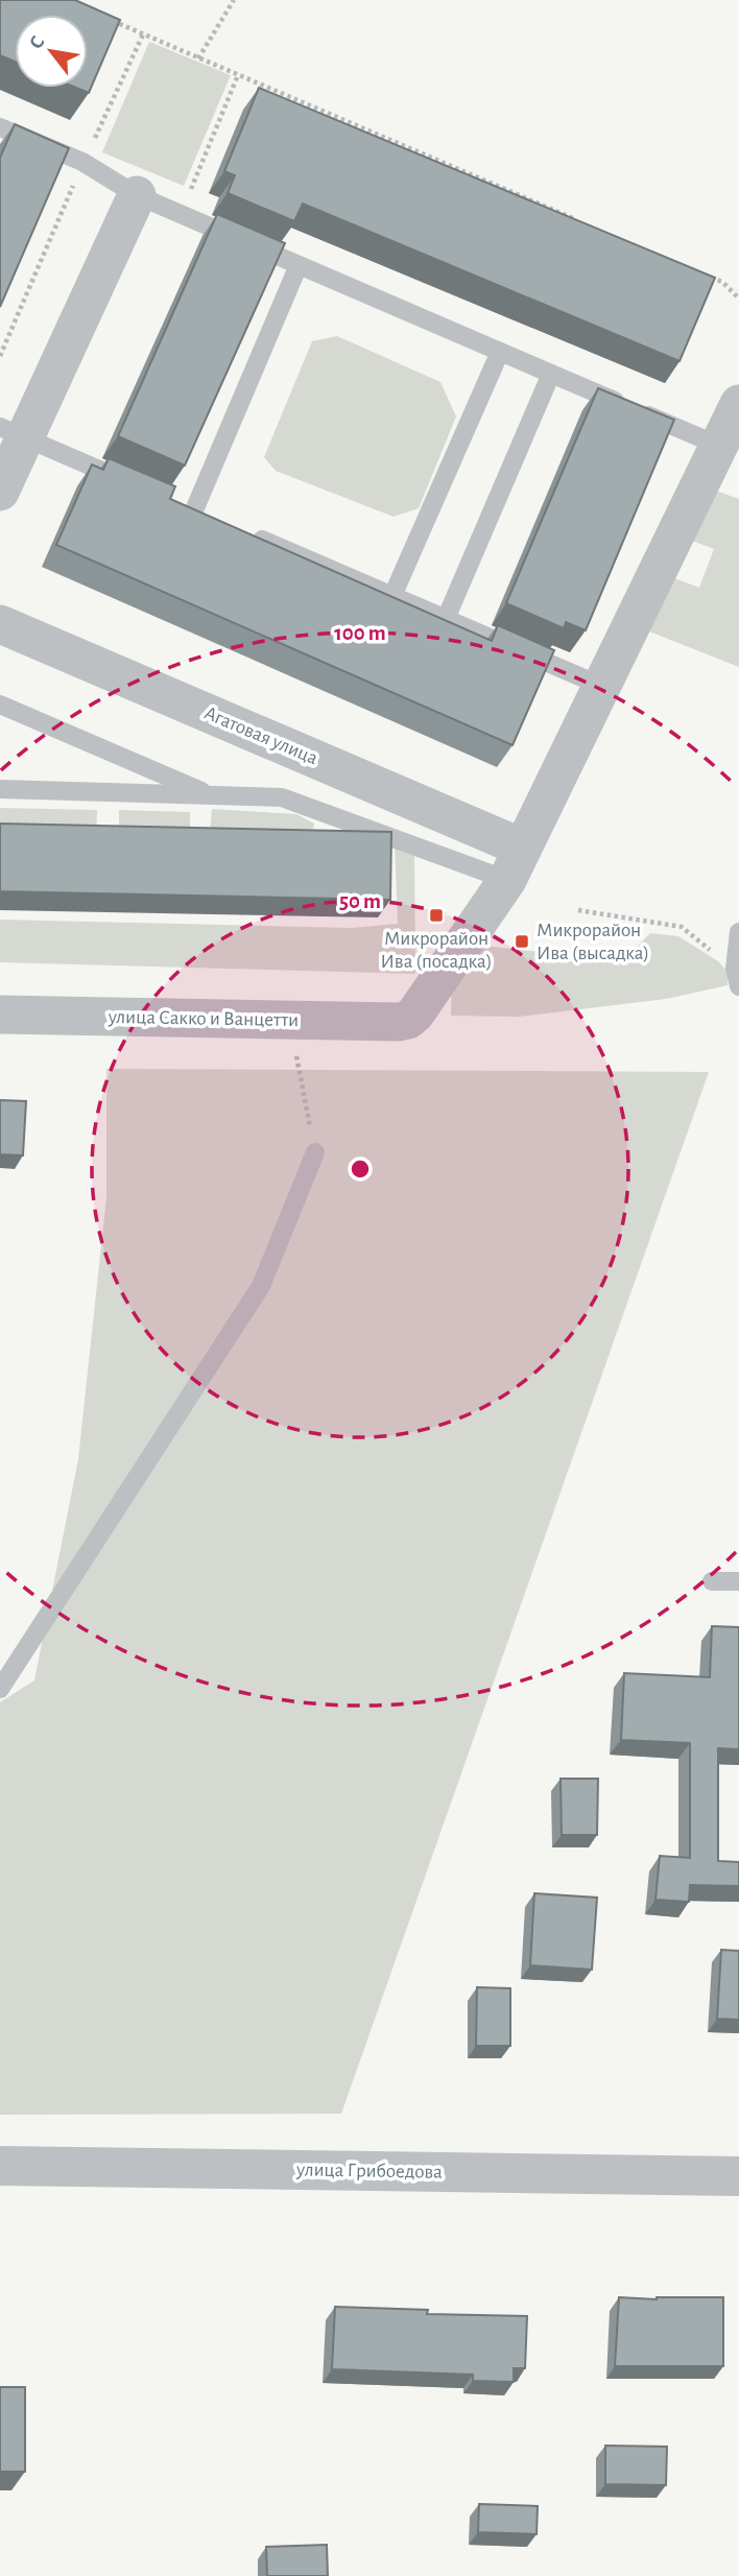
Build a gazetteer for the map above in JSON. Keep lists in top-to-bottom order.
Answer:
{
  "streets": {
    "street": ["Агатовая улица", "улица Сакко и Ванцетти", "улица Грибоедова"]
  },
  "crossings": [
    ["Агатовая улица", "улица Сакко и Ванцетти"]
  ],
  "places": {
    "transit": ["Микрорайон Ива (посадка)", "Микрорайон Ива (высадка)"]
  },
  "north": "top left",
  "rings": ["100 m", "50 m"]
}
